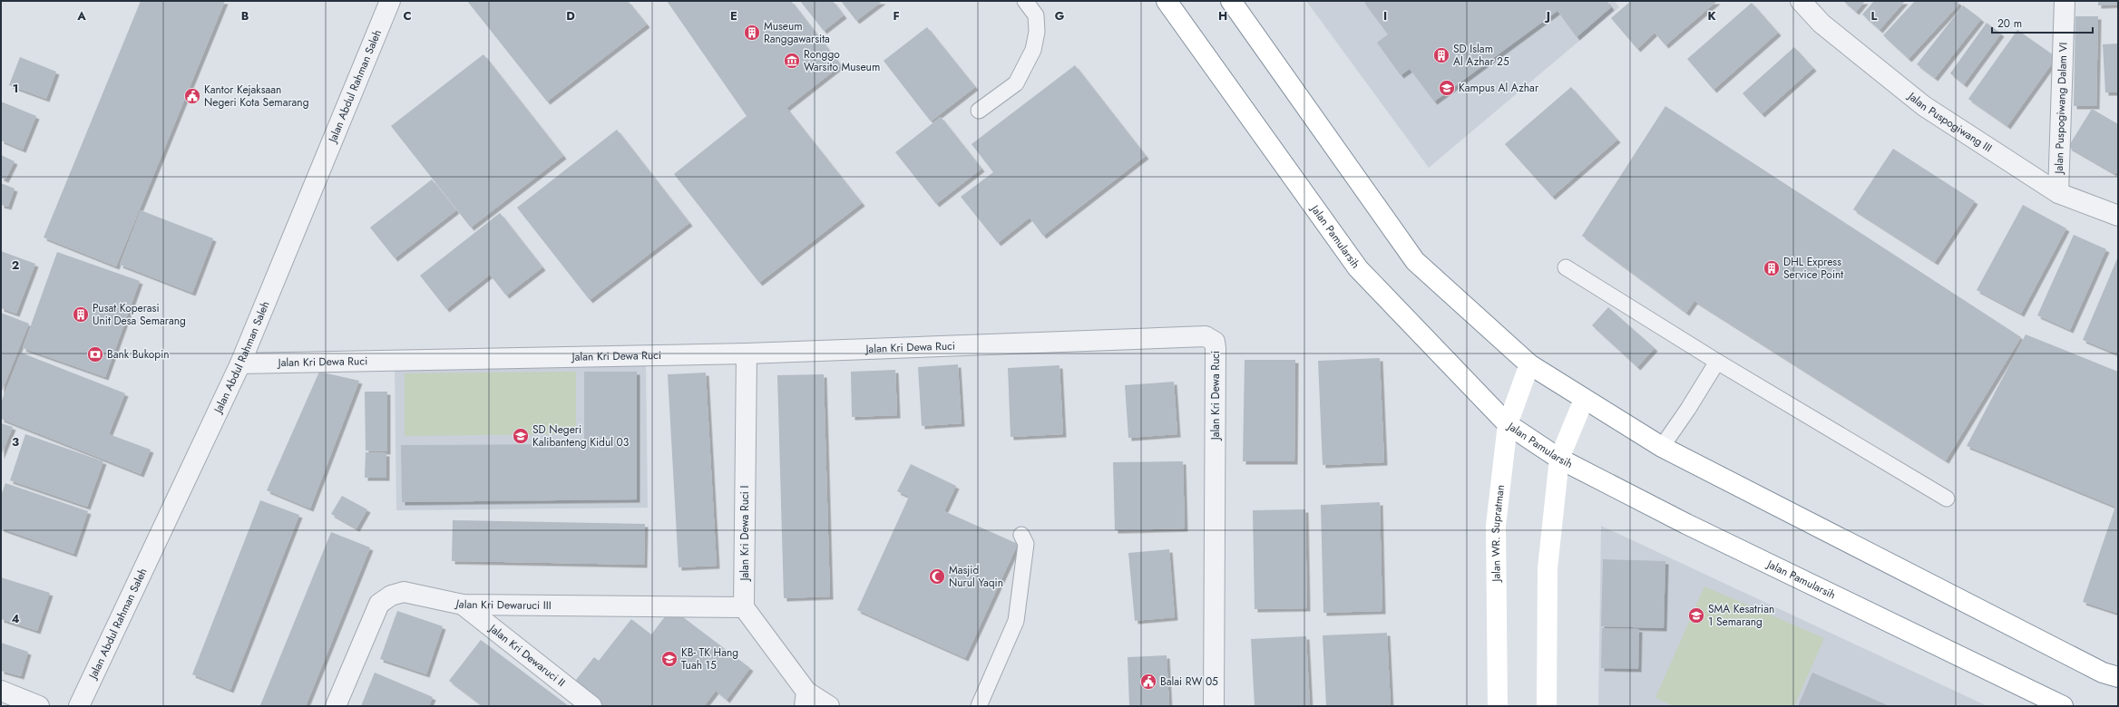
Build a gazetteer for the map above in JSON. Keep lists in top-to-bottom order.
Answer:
{
  "streets": {
    "main road": ["Jalan Pamularsih", "Jalan WR. Supratman"],
    "street": [
      "Jalan Abdul Rahman Saleh",
      "Jalan Puspogiwang Dalam VI",
      "Jalan Puspogiwang III",
      "Jalan Kri Dewa Ruci",
      "Jalan Kri Dewa Ruci I",
      "Jalan Kri Dewaruci III",
      "Jalan Kri Dewaruci II"
    ]
  },
  "crossings": [
    ["Jalan Abdul Rahman Saleh", "Jalan Kri Dewa Ruci"],
    ["Jalan Puspogiwang Dalam VI", "Jalan Puspogiwang III"],
    ["Jalan Pamularsih", "Jalan WR. Supratman"],
    ["Jalan Kri Dewa Ruci", "Jalan Kri Dewa Ruci I"],
    ["Jalan Kri Dewa Ruci I", "Jalan Kri Dewaruci III"],
    ["Jalan Kri Dewaruci III", "Jalan Kri Dewaruci II"]
  ],
  "places": {
    "building": [
      "Museum Ranggawarsita",
      "SD Islam Al Azhar 25",
      "DHL Express Service Point",
      "Pusat Koperasi Unit Desa Semarang"
    ],
    "museum": ["Ronggo Warsito Museum"],
    "school or university": [
      "Kampus Al Azhar",
      "SD Negeri Kalibanteng Kidul 03",
      "SMA Kesatrian 1 Semarang",
      "KB- TK Hang Tuah 15"
    ],
    "public building": ["Kantor Kejaksaan Negeri Kota Semarang", "Balai RW 05"],
    "bank": ["Bank Bukopin"],
    "mosque": ["Masjid Nurul Yaqin"]
  },
  "scale_bar": "20 m",
  "grid": {
    "columns": [
      "A",
      "B",
      "C",
      "D",
      "E",
      "F",
      "G",
      "H",
      "I",
      "J",
      "K",
      "L"
    ],
    "rows": [
      "1",
      "2",
      "3",
      "4"
    ]
  }
}
